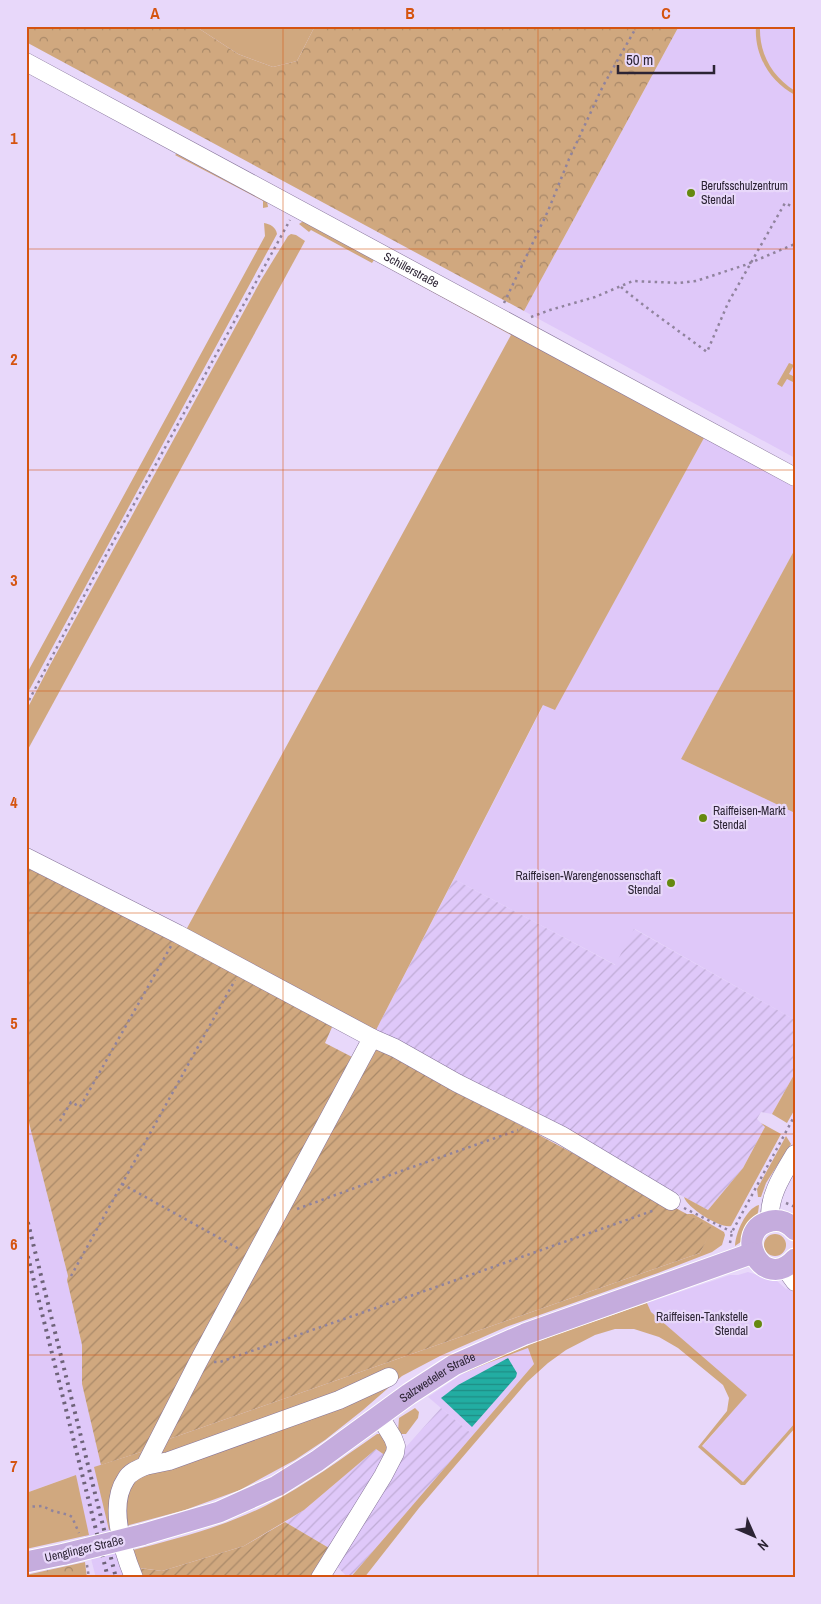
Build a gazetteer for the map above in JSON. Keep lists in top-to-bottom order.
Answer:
{
  "streets": {
    "main road": ["Salzwedeler Straße", "Uenglinger Straße"],
    "street": ["Schillerstraße"]
  },
  "crossings": [
    ["Salzwedeler Straße", "Uenglinger Straße"]
  ],
  "places": [
    "Berufsschulzentrum Stendal",
    "Raiffeisen-Markt Stendal",
    "Raiffeisen-Warengenossenschaft Stendal",
    "Raiffeisen-Tankstelle Stendal"
  ],
  "scale_bar": "50 m",
  "north": "bottom right",
  "grid": {
    "columns": ["A", "B", "C"],
    "rows": [
      "1",
      "2",
      "3",
      "4",
      "5",
      "6",
      "7"
    ]
  }
}
